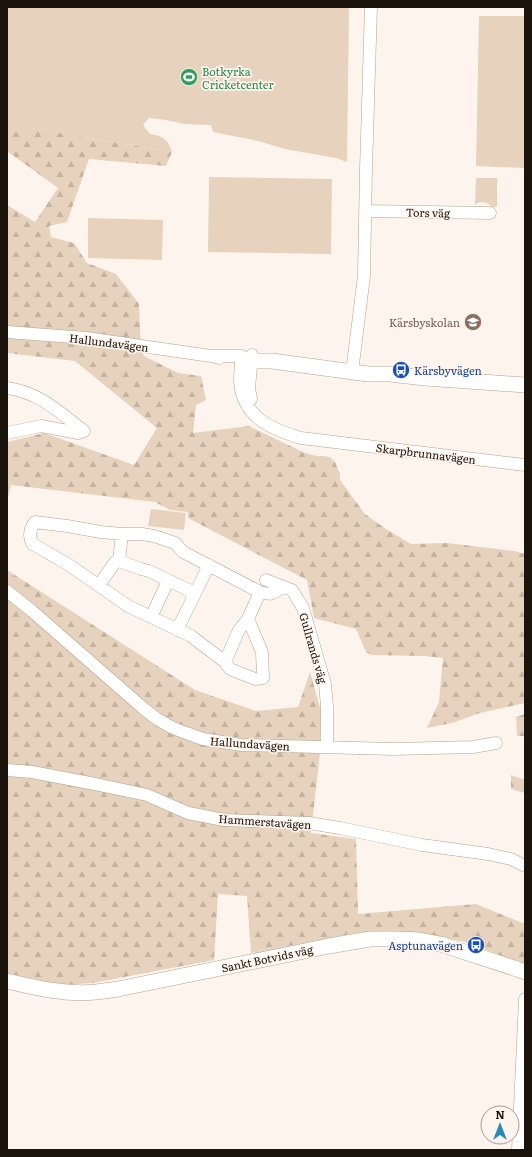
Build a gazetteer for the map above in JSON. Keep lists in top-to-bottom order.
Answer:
{
  "streets": {
    "main road": ["Hallundavägen", "Sankt Botvids väg"],
    "street": [
      "Tors väg",
      "Skarpbrunnavägen",
      "Gullrands väg",
      "Hammerstavägen"
    ]
  },
  "crossings": [
    ["Hallundavägen", "Skarpbrunnavägen"],
    ["Hallundavägen", "Gullrands väg"]
  ],
  "places": {
    "sports": ["Botkyrka Cricketcenter"],
    "school or university": ["Kärsbyskolan"],
    "bus stop": ["Kärsbyvägen", "Asptunavägen"]
  },
  "north": "top"
}
